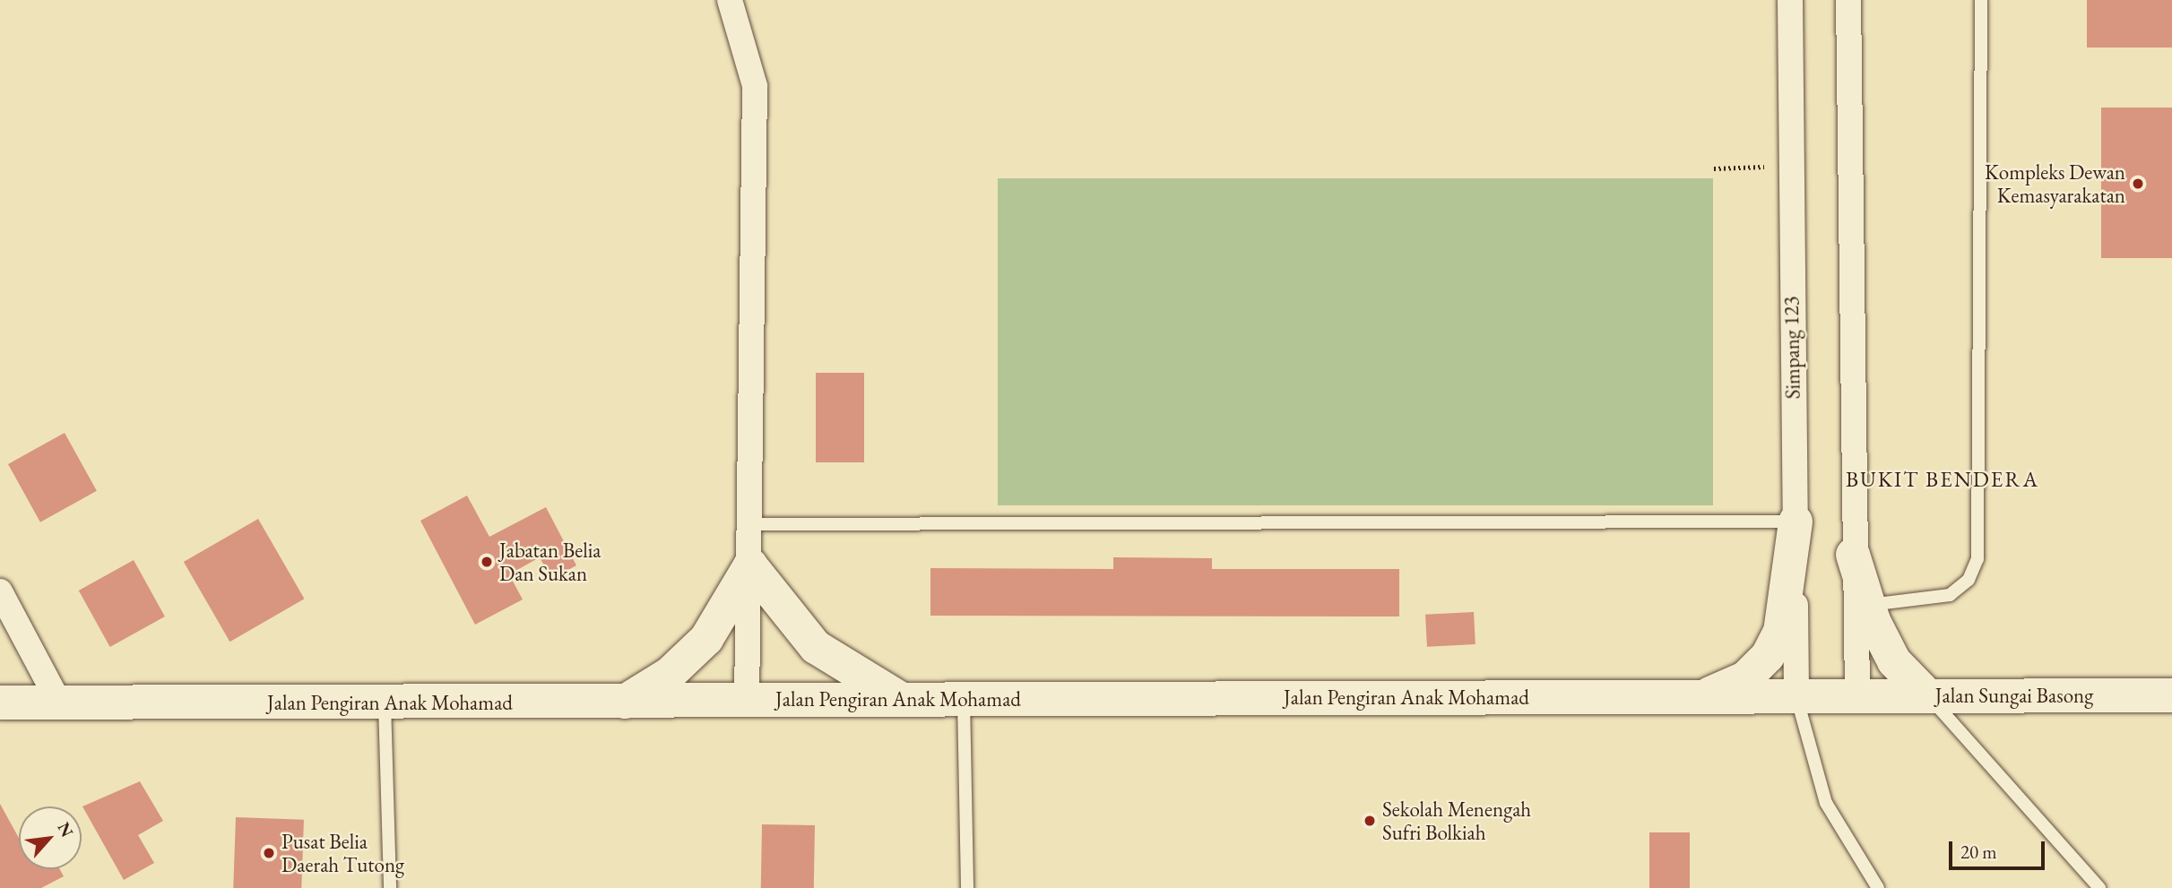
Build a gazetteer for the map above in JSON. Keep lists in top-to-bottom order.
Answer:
{
  "streets": {
    "street": ["Simpang 123", "Jalan Sungai Basong", "Jalan Pengiran Anak Mohamad"]
  },
  "crossings": [
    ["Simpang 123", "Jalan Sungai Basong"],
    ["Simpang 123", "Jalan Pengiran Anak Mohamad"],
    ["Jalan Sungai Basong", "Jalan Pengiran Anak Mohamad"]
  ],
  "districts": ["BUKIT BENDERA"],
  "places": [
    "Kompleks Dewan Kemasyarakatan",
    "Jabatan Belia Dan Sukan",
    "Sekolah Menengah Sufri Bolkiah",
    "Pusat Belia Daerah Tutong"
  ],
  "scale_bar": "20 m",
  "north": "top right"
}
